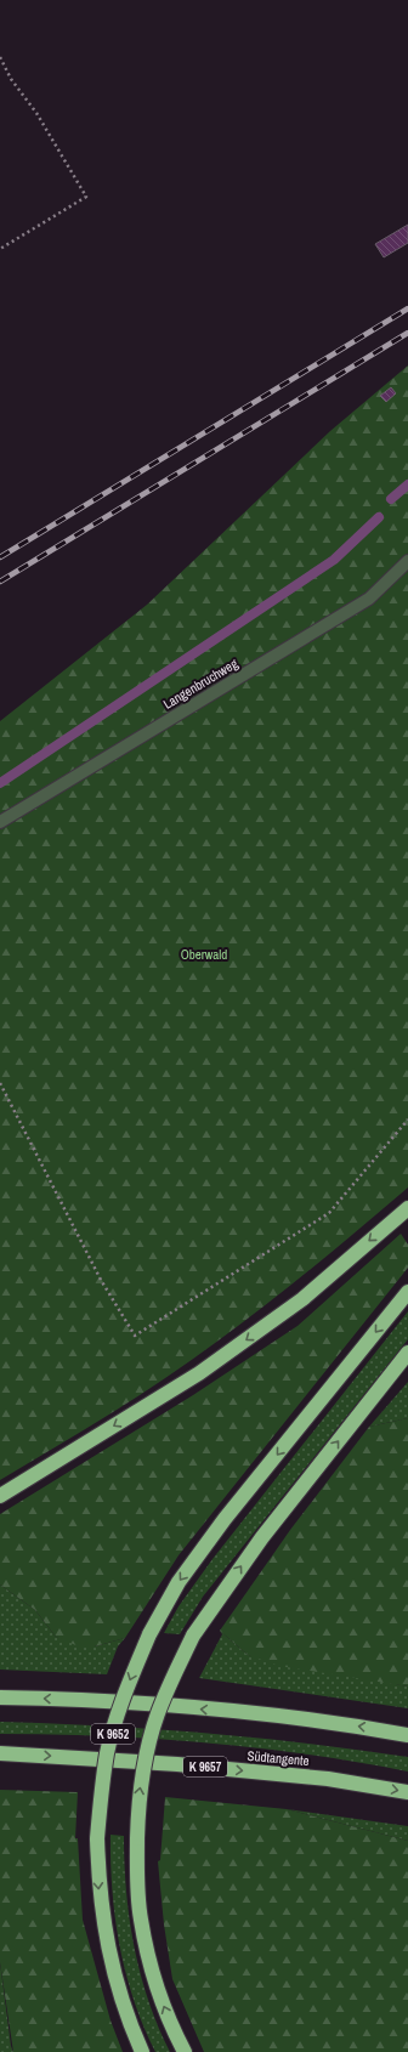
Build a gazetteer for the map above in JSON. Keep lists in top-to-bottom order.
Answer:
{
  "streets": {
    "highway": ["K 9652", "Südtangente", "K 9657"],
    "lane": ["Langenbruchweg"]
  },
  "parks": ["Oberwald"]
}
